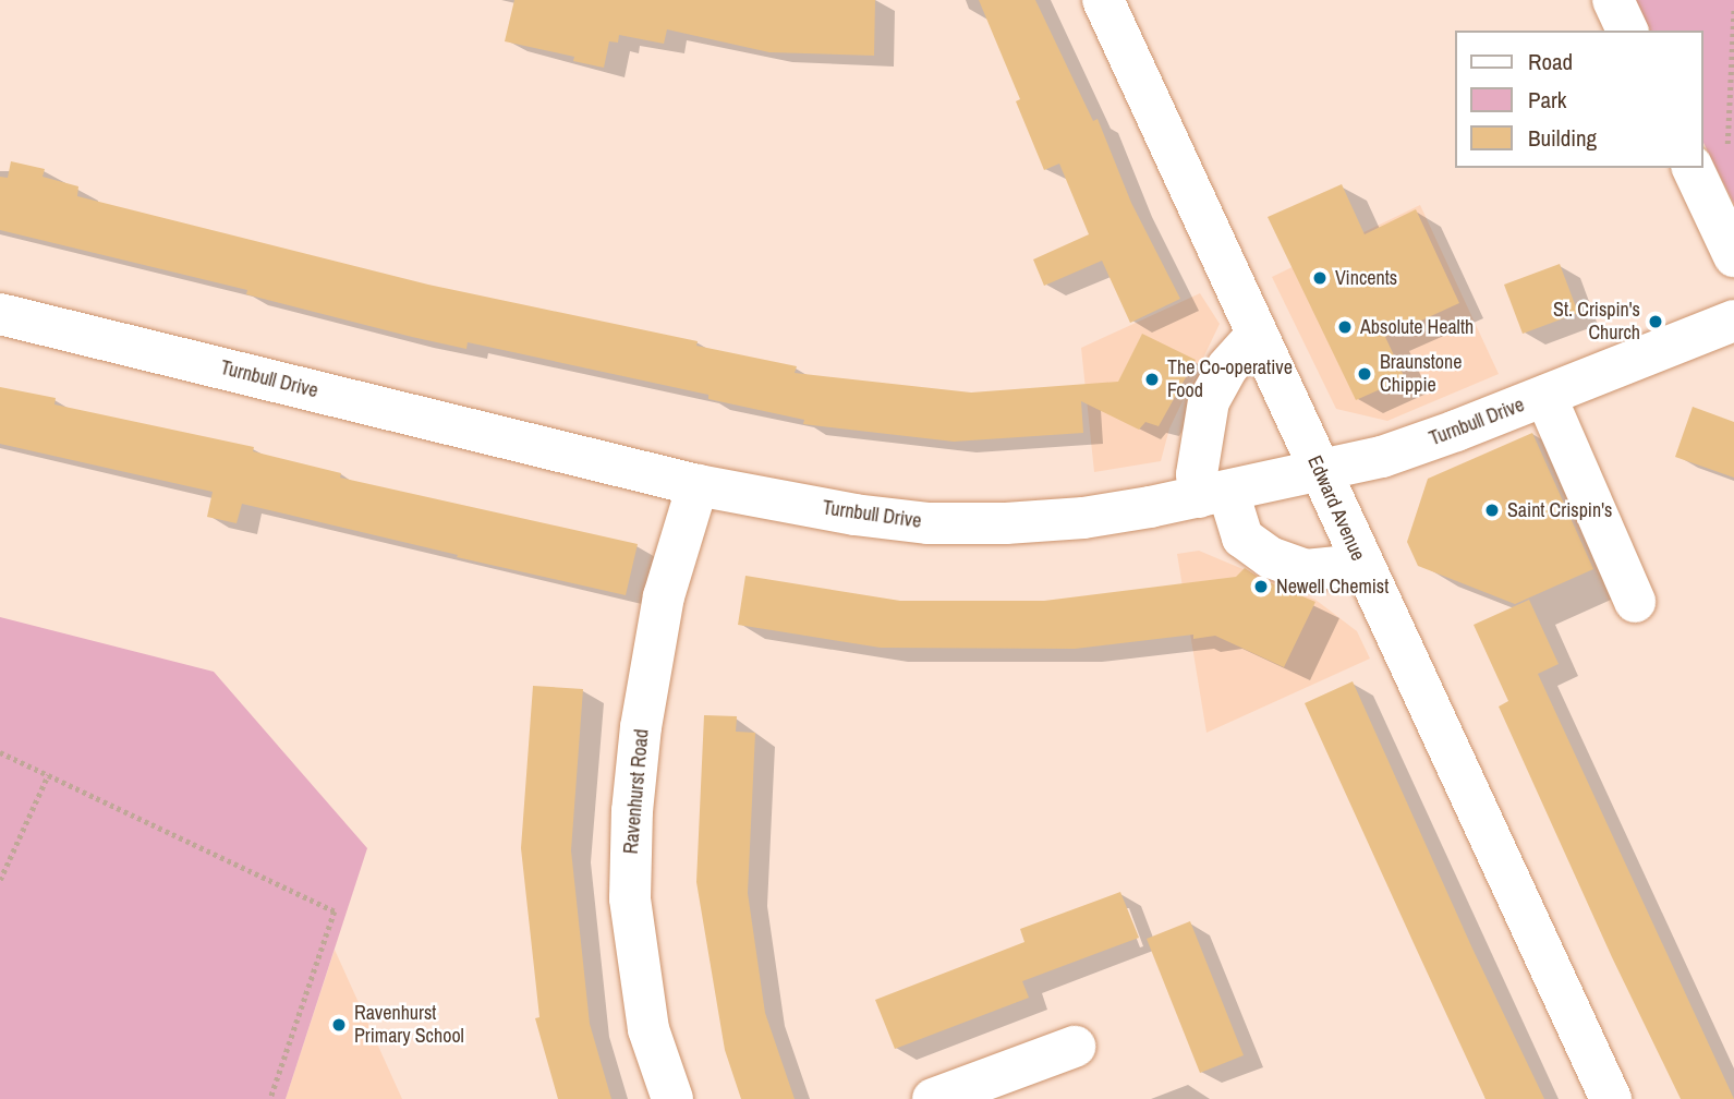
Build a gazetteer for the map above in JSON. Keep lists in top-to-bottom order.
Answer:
{
  "streets": {
    "street": ["Turnbull Drive", "Edward Avenue", "Ravenhurst Road"]
  },
  "crossings": [
    ["Turnbull Drive", "Edward Avenue"],
    ["Turnbull Drive", "Ravenhurst Road"]
  ],
  "places": [
    "Vincents",
    "St. Crispin's Church",
    "Absolute Health",
    "Braunstone Chippie",
    "The Co-operative Food",
    "Saint Crispin's",
    "Newell Chemist",
    "Ravenhurst Primary School"
  ],
  "legend": ["Road", "Park", "Building"]
}
